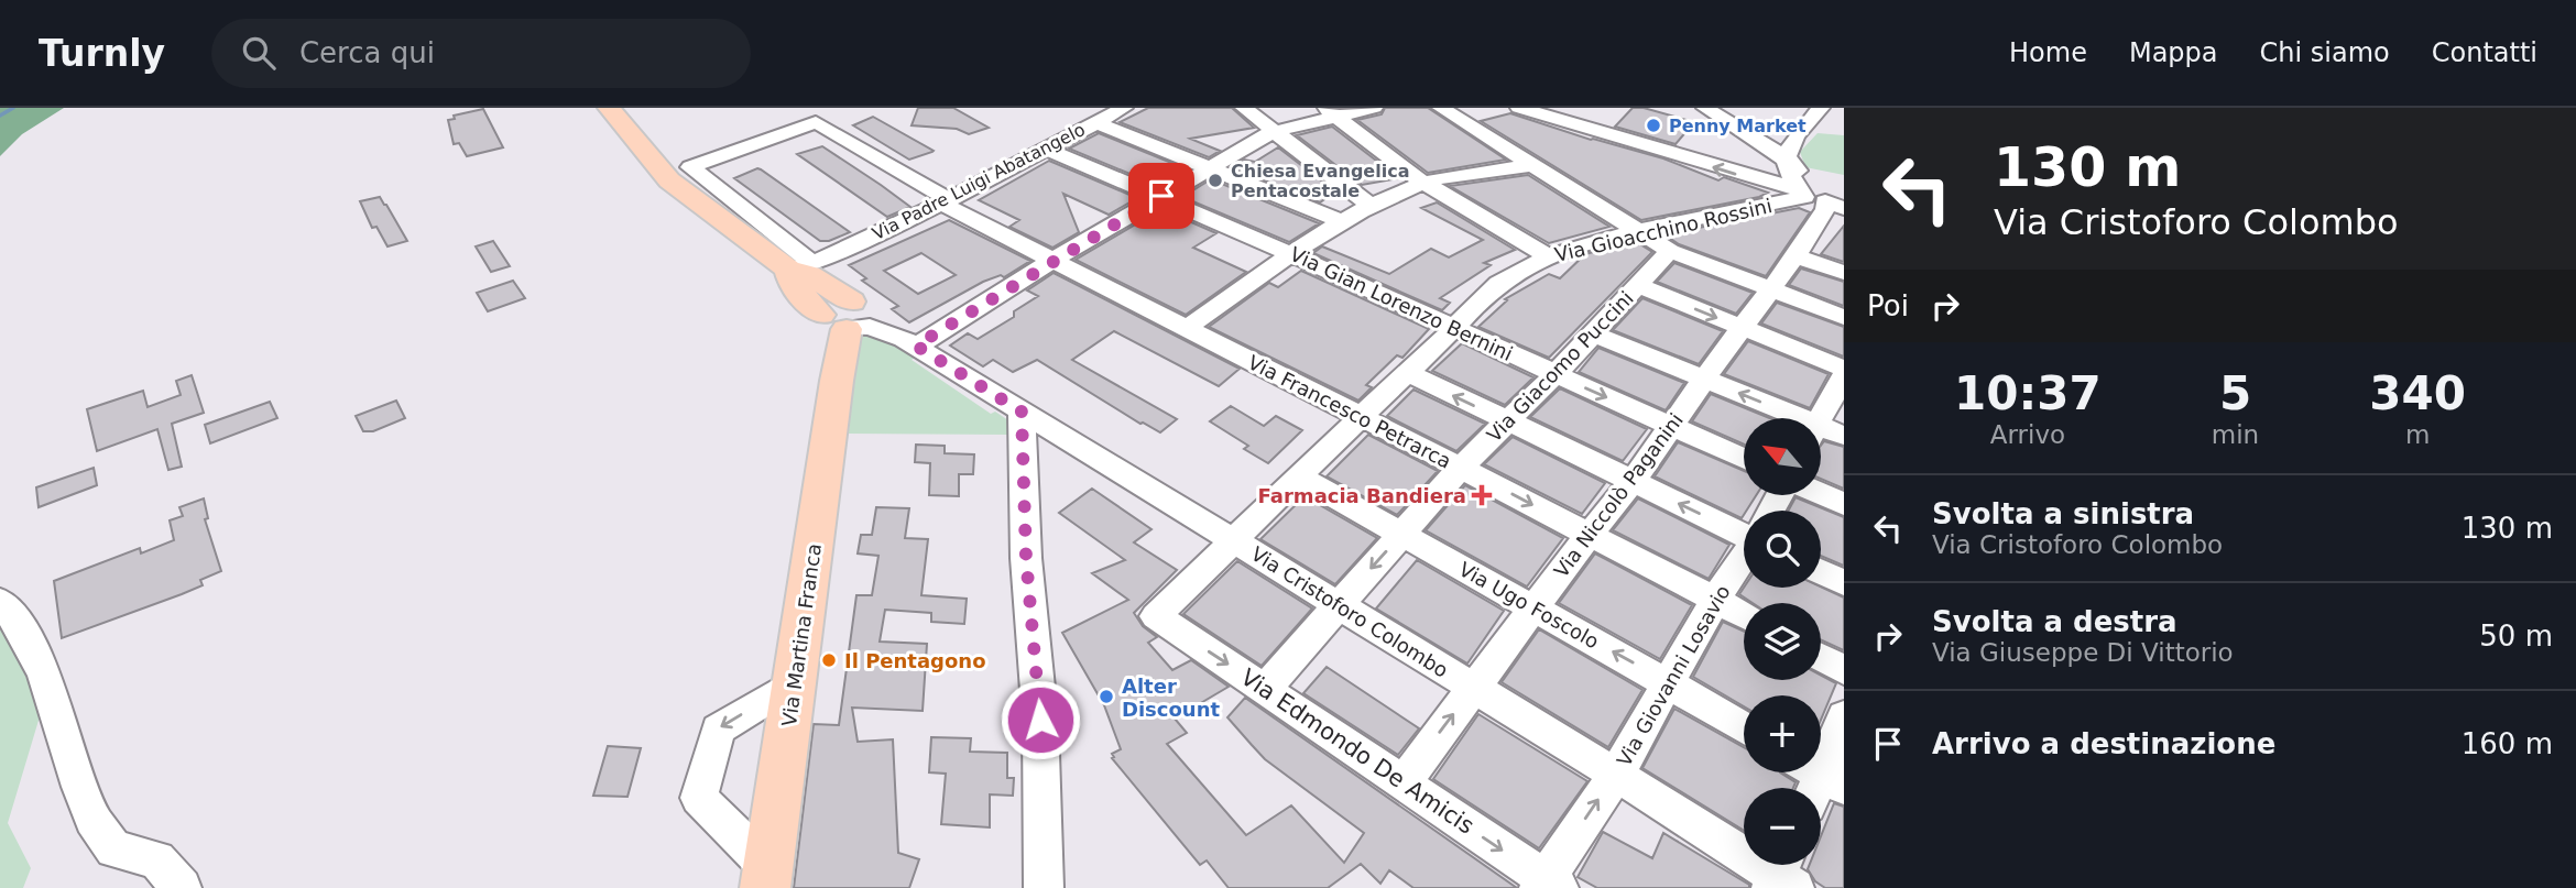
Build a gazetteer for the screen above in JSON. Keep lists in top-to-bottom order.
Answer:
{
  "streets": {
    "main road": ["Via Martina Franca"],
    "street": [
      "Via Padre Luigi Abatangelo",
      "Via Gioacchino Rossini",
      "Via Gian Lorenzo Bernini",
      "Via Giacomo Puccini",
      "Via Francesco Petrarca",
      "Via Niccolò Paganini",
      "Via Ugo Foscolo",
      "Via Cristoforo Colombo",
      "Via Giovanni Losavio",
      "Via Edmondo De Amicis"
    ]
  },
  "crossings": [
    ["Via Padre Luigi Abatangelo", "Via Gian Lorenzo Bernini"],
    ["Via Padre Luigi Abatangelo", "Via Francesco Petrarca"],
    ["Via Gioacchino Rossini", "Via Gian Lorenzo Bernini"],
    ["Via Gioacchino Rossini", "Via Francesco Petrarca"],
    ["Via Gioacchino Rossini", "Via Niccolò Paganini"],
    ["Via Gioacchino Rossini", "Via Ugo Foscolo"],
    ["Via Gioacchino Rossini", "Via Cristoforo Colombo"],
    ["Via Gioacchino Rossini", "Via Edmondo De Amicis"],
    ["Via Gian Lorenzo Bernini", "Via Giacomo Puccini"],
    ["Via Gian Lorenzo Bernini", "Via Niccolò Paganini"],
    ["Via Giacomo Puccini", "Via Francesco Petrarca"],
    ["Via Giacomo Puccini", "Via Ugo Foscolo"],
    ["Via Giacomo Puccini", "Via Cristoforo Colombo"],
    ["Via Giacomo Puccini", "Via Edmondo De Amicis"],
    ["Via Francesco Petrarca", "Via Niccolò Paganini"],
    ["Via Francesco Petrarca", "Via Giovanni Losavio"],
    ["Via Niccolò Paganini", "Via Ugo Foscolo"],
    ["Via Niccolò Paganini", "Via Cristoforo Colombo"],
    ["Via Niccolò Paganini", "Via Edmondo De Amicis"],
    ["Via Ugo Foscolo", "Via Giovanni Losavio"],
    ["Via Cristoforo Colombo", "Via Martina Franca"],
    ["Via Cristoforo Colombo", "Via Giovanni Losavio"],
    ["Via Giovanni Losavio", "Via Edmondo De Amicis"]
  ],
  "one_way": ["Via Edmondo De Amicis"],
  "places": {
    "other": [
      "Penny Market",
      "Chiesa Evangelica Pentacostale",
      "Il Pentagono",
      "Alter Discount"
    ],
    "health": ["Farmacia Bandiera"]
  },
  "north": "top left",
  "page": {
    "header": "Turnly",
    "search": "Cerca qui",
    "nav": [
      "Home",
      "Mappa",
      "Chi siamo",
      "Contatti"
    ],
    "turn": ["130 m", "Via Cristoforo Colombo"],
    "then": "Poi",
    "eta": [
      "10:37",
      "Arrivo",
      "5",
      "min",
      "340",
      "m"
    ],
    "map_buttons": ["+", "−"],
    "list": [
      {
        "name": "Svolta a sinistra",
        "note": "Via Cristoforo Colombo",
        "value": "130 m"
      },
      {
        "name": "Svolta a destra",
        "note": "Via Giuseppe Di Vittorio",
        "value": "50 m"
      },
      {
        "name": "Arrivo a destinazione",
        "value": "160 m"
      }
    ]
  }
}
